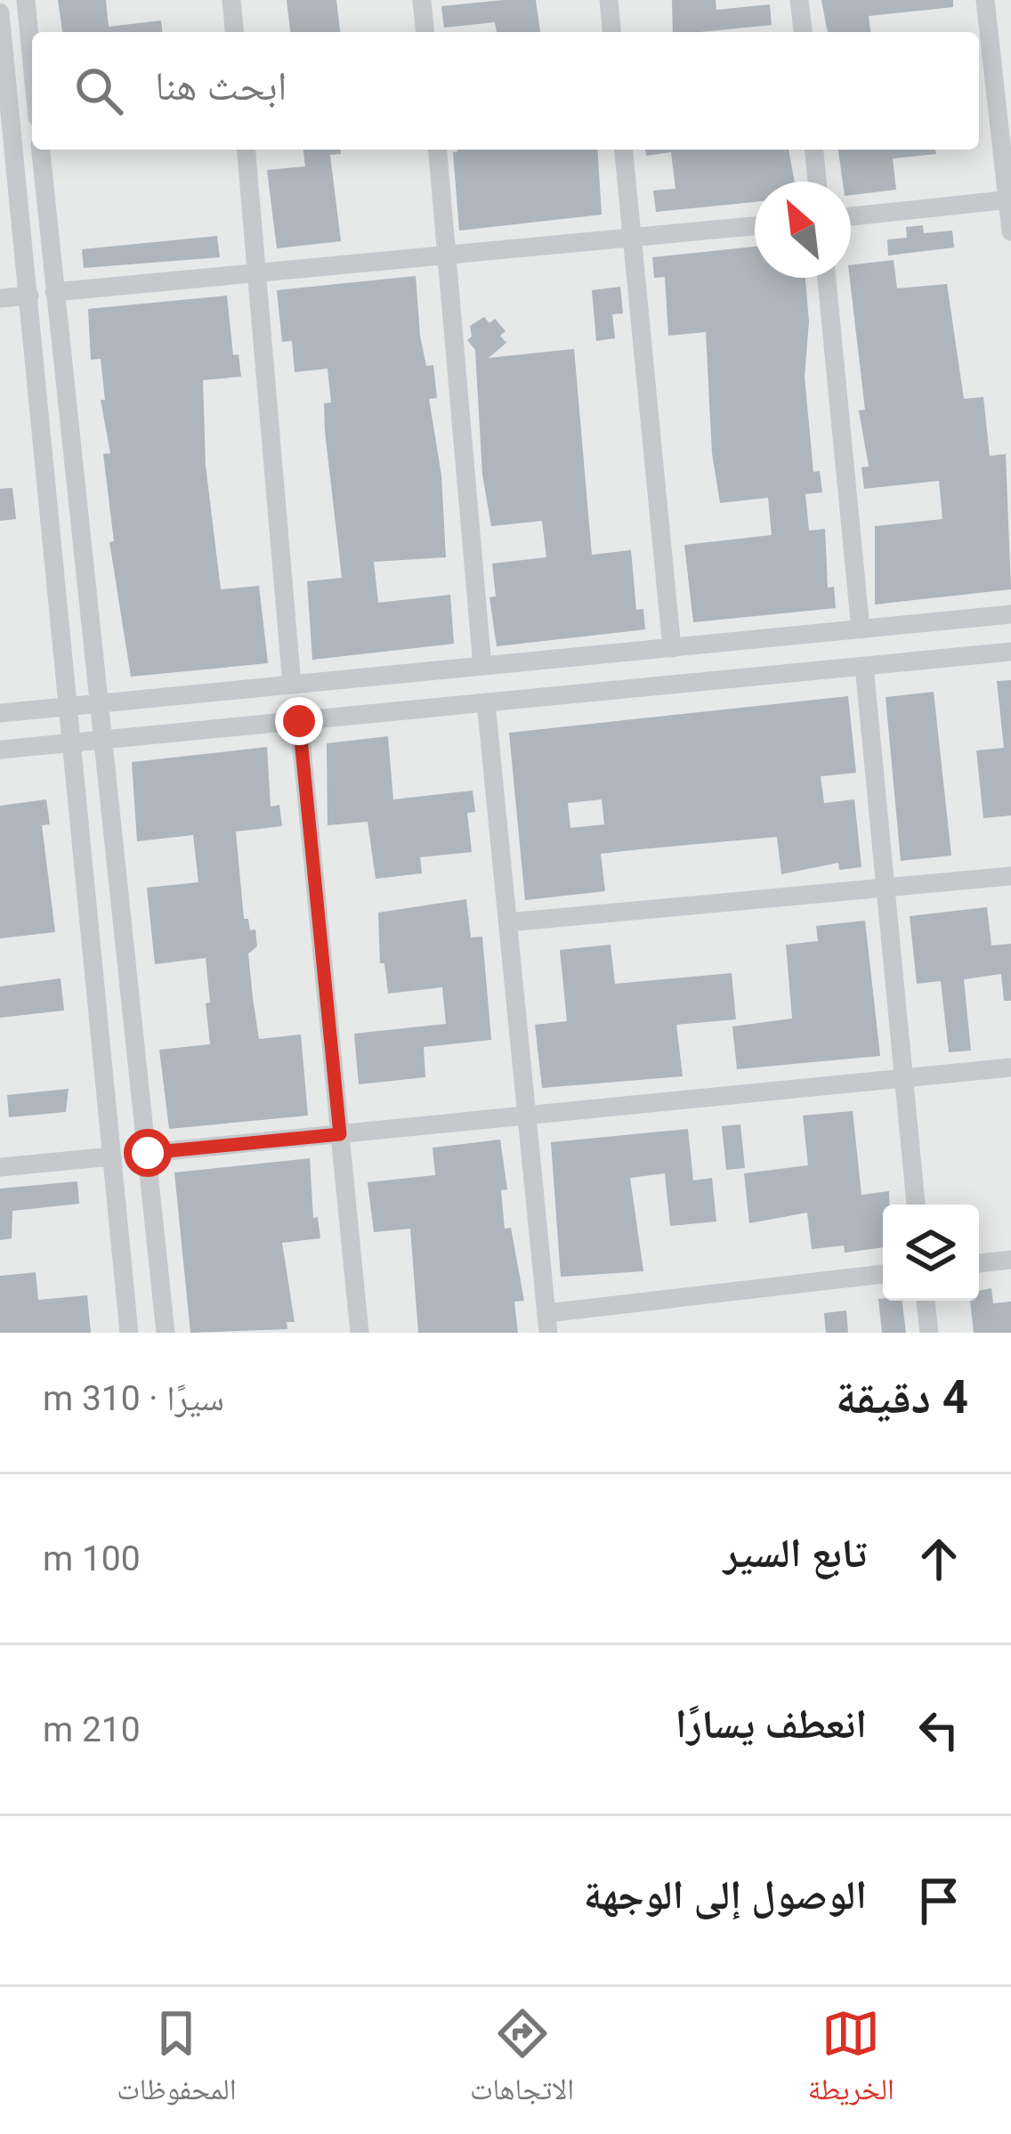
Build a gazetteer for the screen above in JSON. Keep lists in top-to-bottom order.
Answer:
{
  "north": "top left",
  "page": {
    "search": "ابحث هنا",
    "heading": ["4 دقيقة", "سيرًا · 310 m"],
    "list": [
      ["تابع السير", "100 m"],
      ["انعطف يسارًا", "210 m"],
      "الوصول إلى الوجهة"
    ],
    "nav": ["الخريطة", "الاتجاهات", "المحفوظات"]
  }
}
